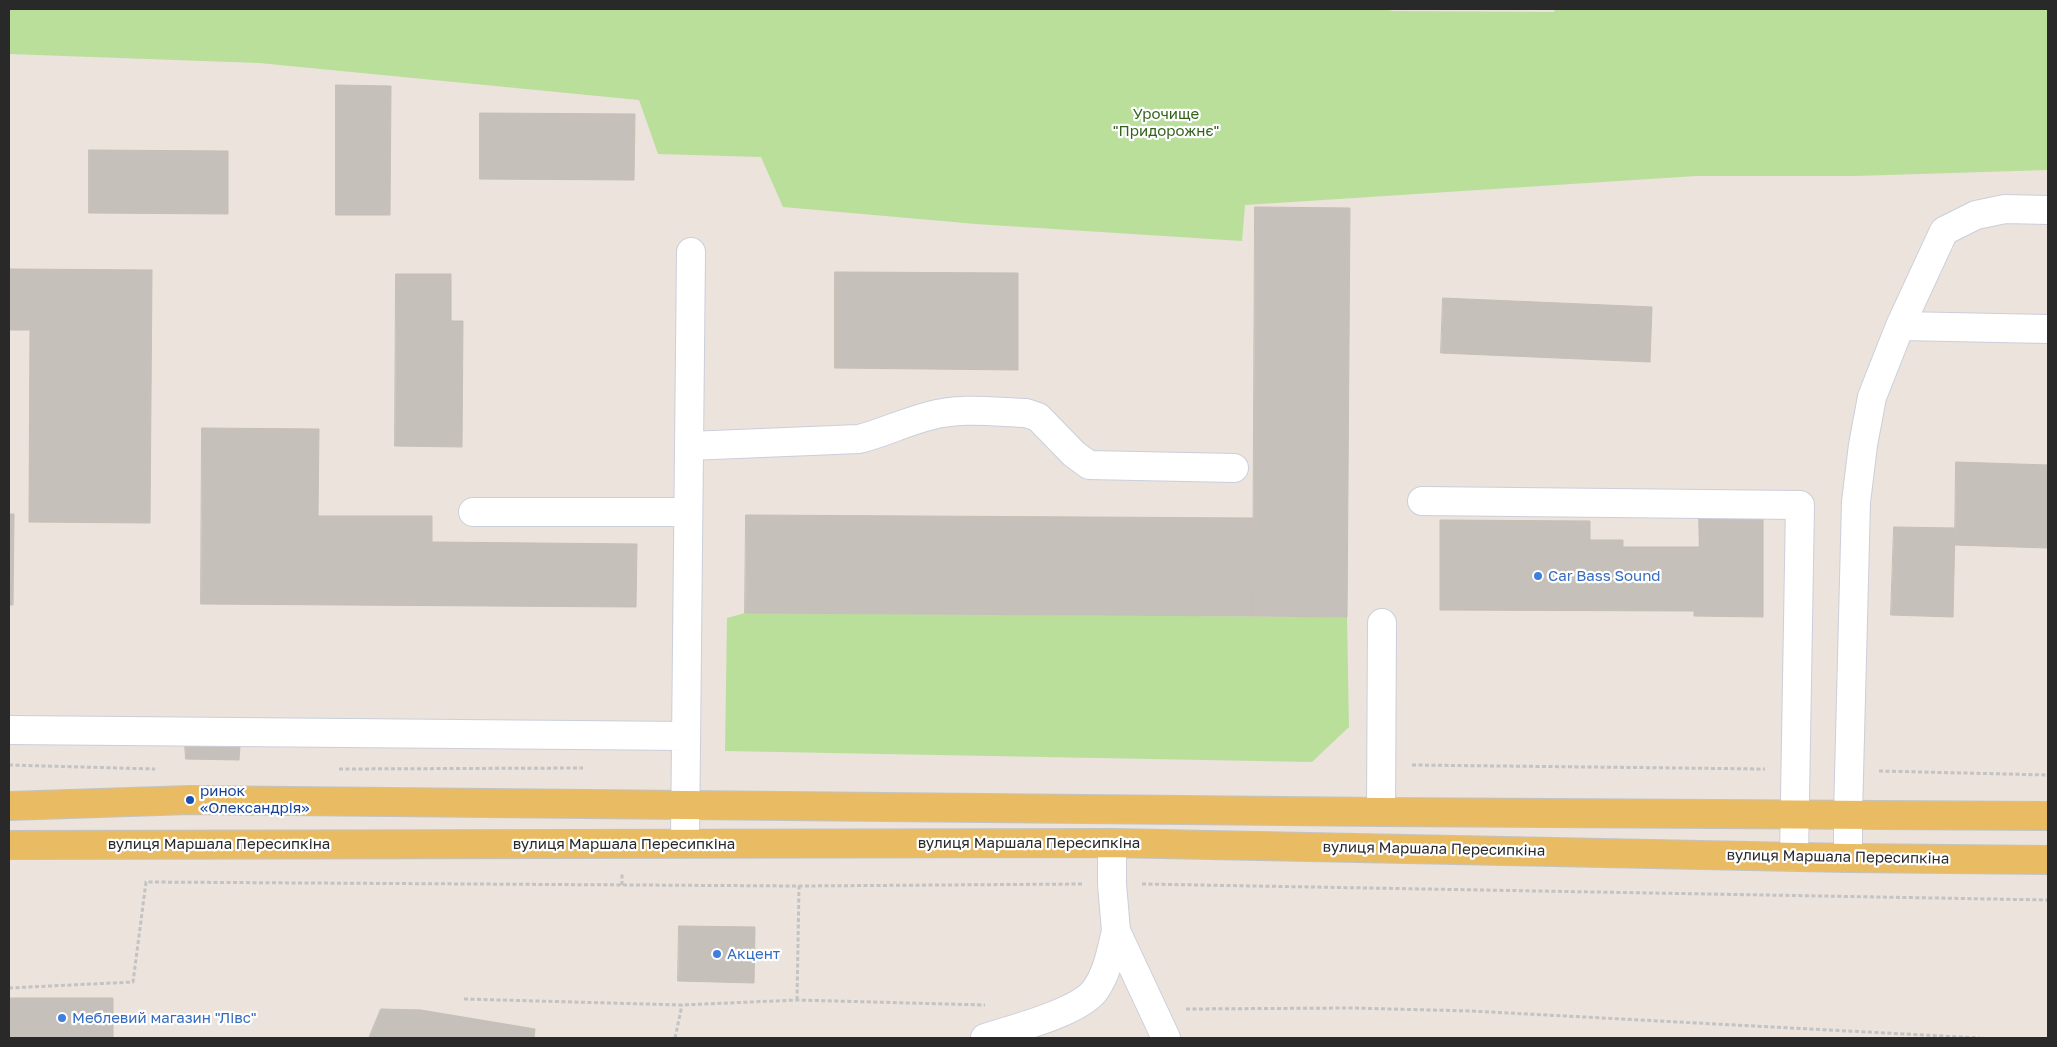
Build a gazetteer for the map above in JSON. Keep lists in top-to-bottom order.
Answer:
{
  "streets": {
    "main road": ["вулиця Маршала Пересипкіна"]
  },
  "parks": ["Урочище \"Придорожнє\""],
  "places": [
    "Car Bass Sound",
    "ринок «Олександрія»",
    "Акцент",
    "Меблевий магазин \"Лівс\""
  ]
}
